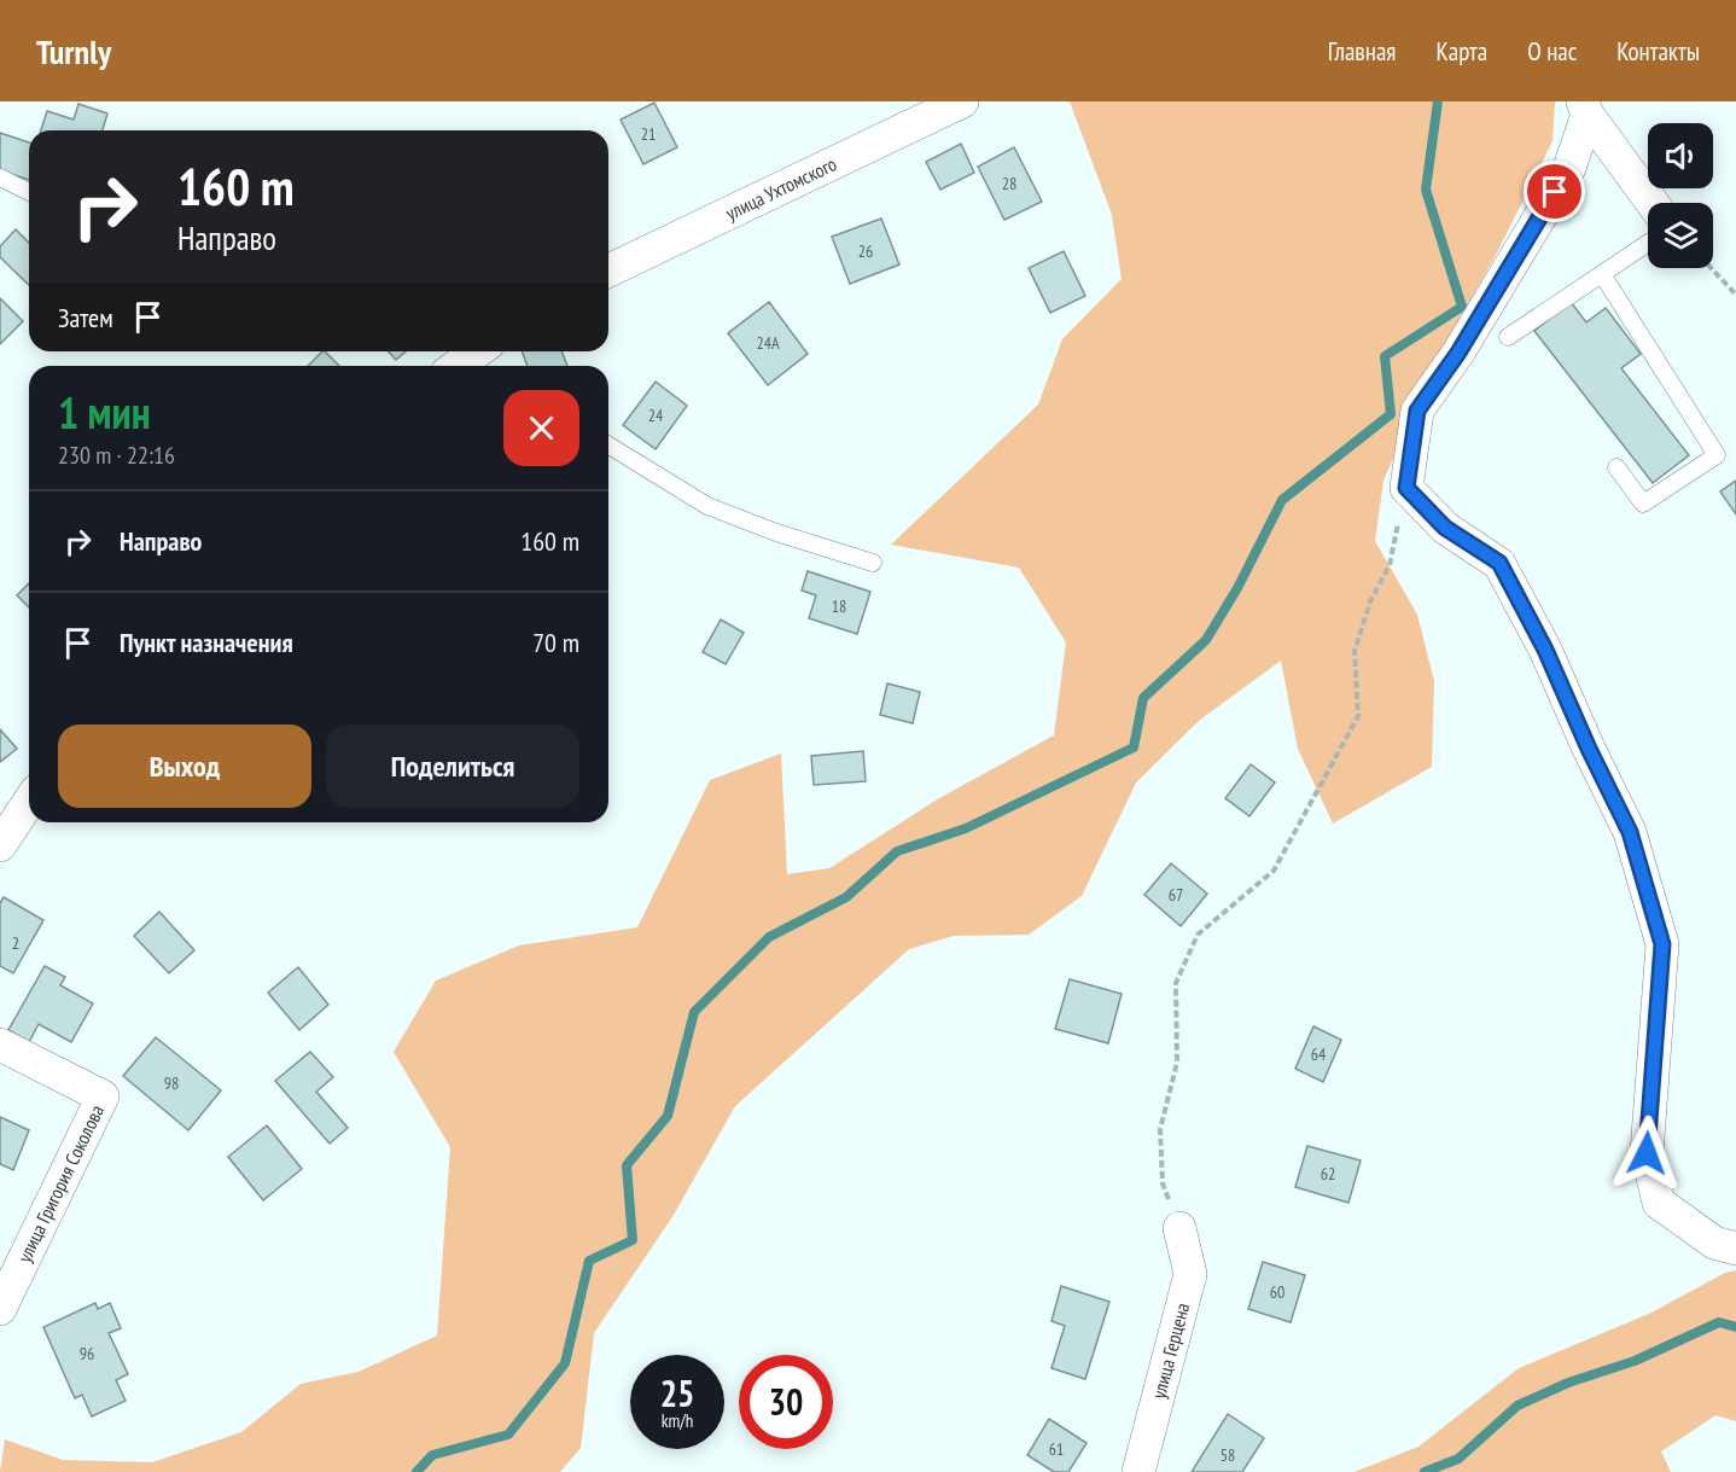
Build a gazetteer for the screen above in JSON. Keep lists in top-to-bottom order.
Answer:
{
  "streets": {
    "street": ["улица Ухтомского", "улица Григория Соколова", "улица Герцена"]
  },
  "house_numbers": [
    "21",
    "28",
    "26",
    "24А",
    "24",
    "18",
    "67",
    "2",
    "64",
    "98",
    "62",
    "60",
    "96",
    "61",
    "58"
  ],
  "page": {
    "header": "Turnly",
    "nav": [
      "Главная",
      "Карта",
      "О нас",
      "Контакты"
    ],
    "turn": ["160 m", "Направо"],
    "then": "Затем",
    "heading": ["1 мин", "230 m · 22:16"],
    "list": [
      {
        "name": "Направо",
        "value": "160 m"
      },
      {
        "name": "Пункт назначения",
        "value": "70 m"
      }
    ],
    "buttons": ["Выход", "Поделиться"],
    "speed": "25 km/h",
    "limit": "30"
  }
}
